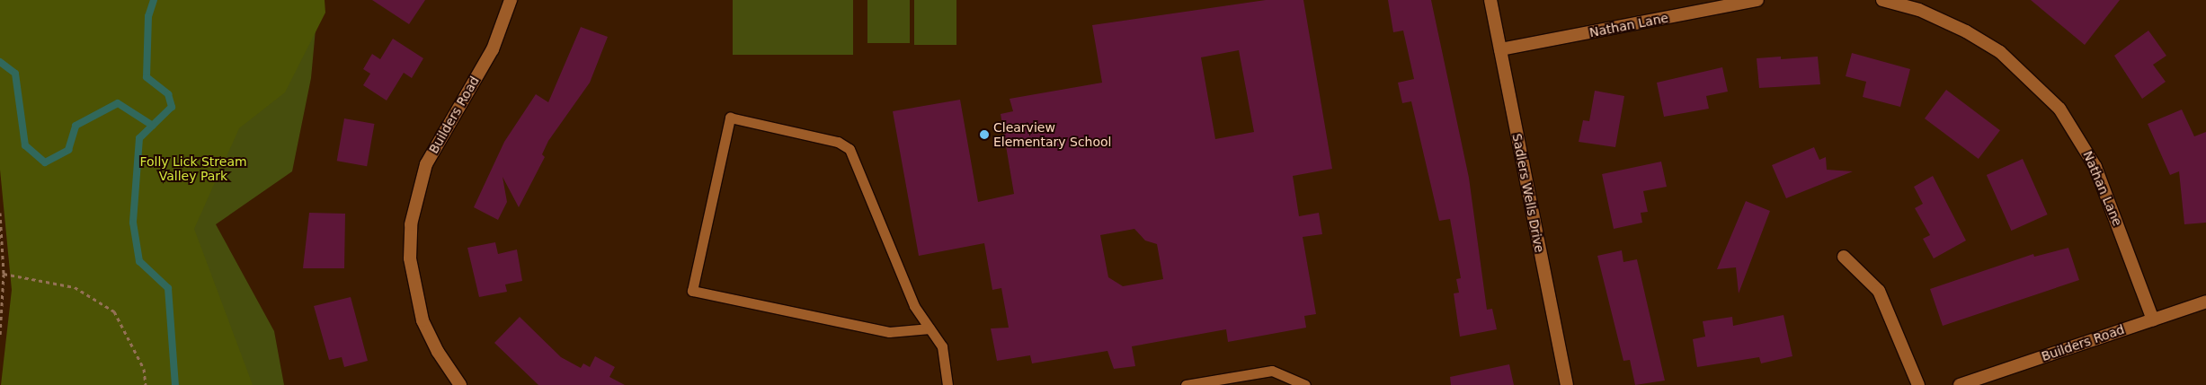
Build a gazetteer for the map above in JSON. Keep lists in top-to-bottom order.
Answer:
{
  "streets": {
    "street": ["Nathan Lane", "Builders Road", "Sadlers Wells Drive"]
  },
  "crossings": [
    ["Nathan Lane", "Builders Road"],
    ["Nathan Lane", "Sadlers Wells Drive"]
  ],
  "parks": ["Folly Lick Stream Valley Park"],
  "places": ["Clearview Elementary School"]
}
